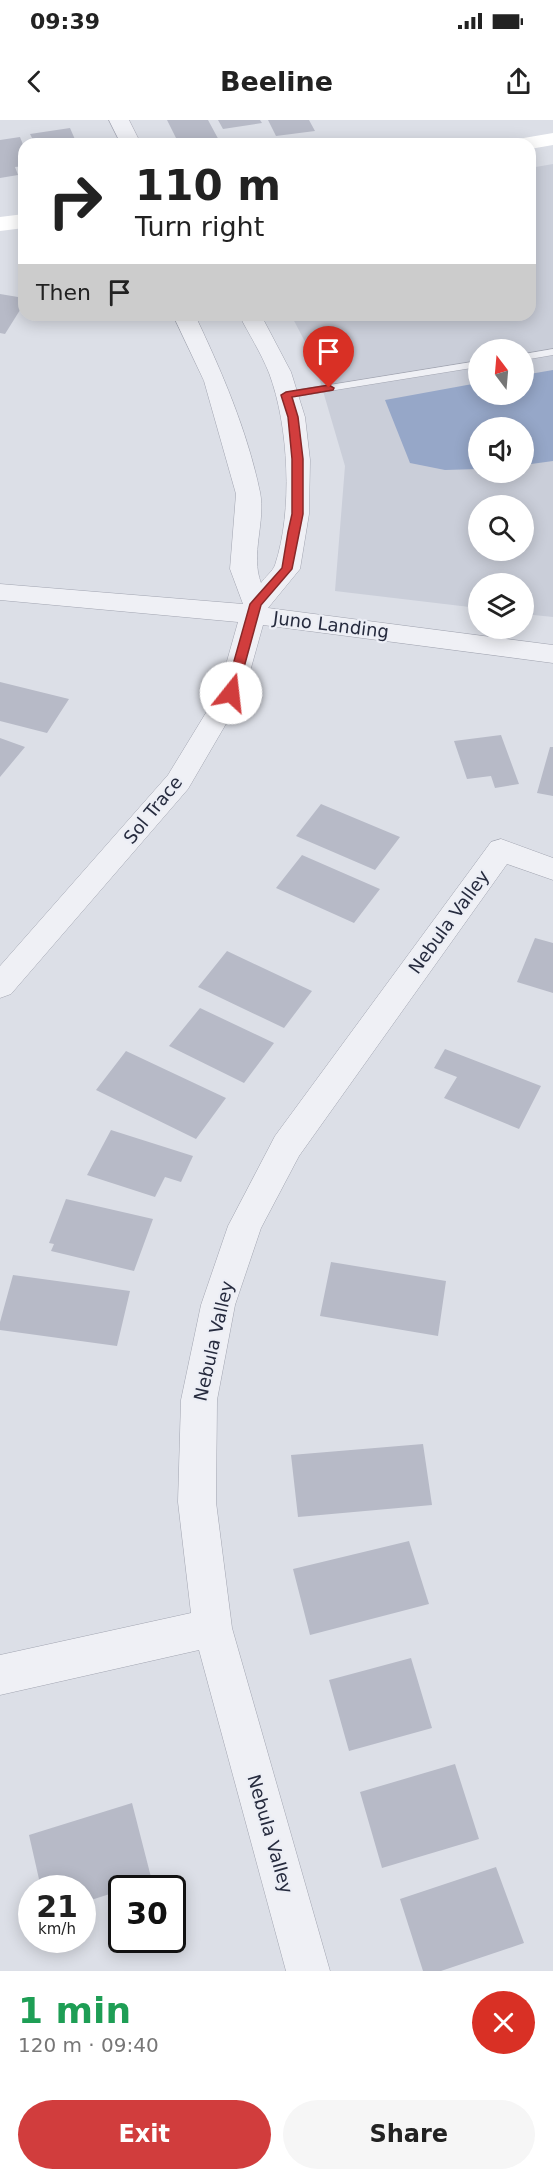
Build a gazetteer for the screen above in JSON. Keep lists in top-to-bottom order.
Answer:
{
  "streets": {
    "street": ["Juno Landing", "Sol Trace", "Nebula Valley"]
  },
  "crossings": [
    ["Juno Landing", "Sol Trace"]
  ],
  "north": "top",
  "page": {
    "status": "09:39",
    "header": "Beeline",
    "turn": ["110 m", "Turn right"],
    "then": "Then",
    "speed": "21 km/h",
    "limit": "30",
    "heading": ["1 min", "120 m · 09:40"],
    "buttons": ["Exit", "Share"]
  }
}
